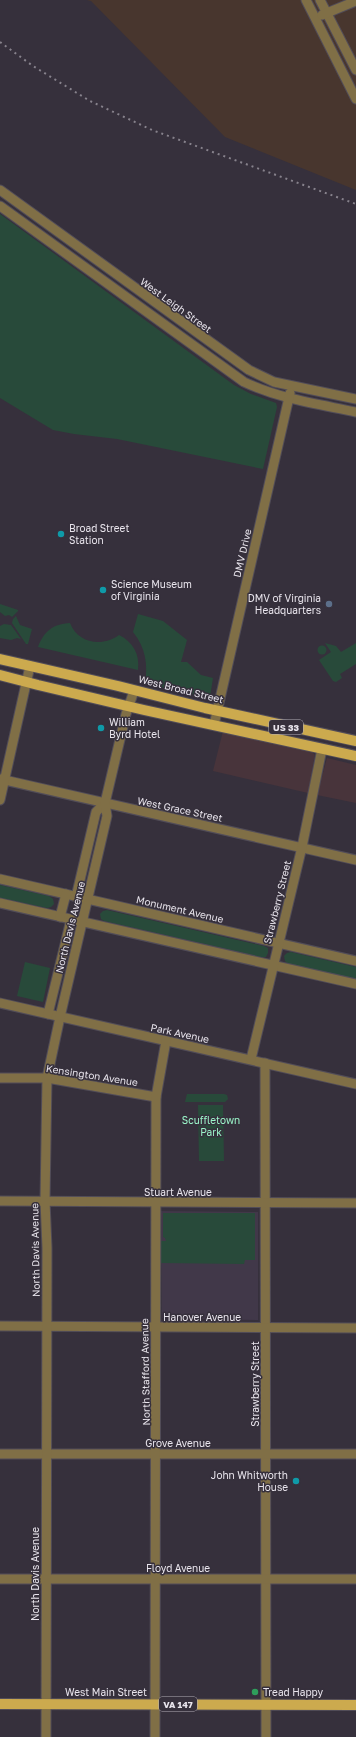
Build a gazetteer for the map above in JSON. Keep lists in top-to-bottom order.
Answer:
{
  "streets": {
    "main road": [
      "West Broad Street",
      "US 33",
      "West Main Street",
      "VA 147"
    ],
    "street": [
      "West Leigh Street",
      "DMV Drive",
      "West Grace Street",
      "Strawberry Street",
      "Monument Avenue",
      "North Davis Avenue",
      "Park Avenue",
      "Kensington Avenue",
      "Stuart Avenue",
      "Hanover Avenue",
      "North Stafford Avenue",
      "Grove Avenue",
      "Floyd Avenue"
    ]
  },
  "crossings": [
    ["West Leigh Street", "DMV Drive"],
    ["DMV Drive", "West Broad Street"],
    ["DMV Drive", "US 33"],
    ["West Broad Street", "North Davis Avenue"],
    ["US 33", "Strawberry Street"],
    ["US 33", "North Davis Avenue"],
    ["West Grace Street", "Strawberry Street"],
    ["West Grace Street", "North Davis Avenue"],
    ["Strawberry Street", "Monument Avenue"],
    ["Strawberry Street", "Park Avenue"],
    ["Strawberry Street", "Stuart Avenue"],
    ["Strawberry Street", "Hanover Avenue"],
    ["Strawberry Street", "Grove Avenue"],
    ["Strawberry Street", "Floyd Avenue"],
    ["Strawberry Street", "West Main Street"],
    ["Monument Avenue", "North Davis Avenue"],
    ["North Davis Avenue", "Park Avenue"],
    ["North Davis Avenue", "Kensington Avenue"],
    ["North Davis Avenue", "Stuart Avenue"],
    ["North Davis Avenue", "Hanover Avenue"],
    ["North Davis Avenue", "Grove Avenue"],
    ["North Davis Avenue", "Floyd Avenue"],
    ["North Davis Avenue", "West Main Street"],
    ["Park Avenue", "North Stafford Avenue"],
    ["Kensington Avenue", "North Stafford Avenue"],
    ["Stuart Avenue", "North Stafford Avenue"],
    ["Hanover Avenue", "North Stafford Avenue"],
    ["North Stafford Avenue", "Grove Avenue"],
    ["North Stafford Avenue", "Floyd Avenue"],
    ["North Stafford Avenue", "West Main Street"]
  ],
  "parks": ["Scuffletown Park"],
  "places": [
    "Broad Street Station",
    "Science Museum of Virginia",
    "DMV of Virginia Headquarters",
    "William Byrd Hotel",
    "John Whitworth House",
    "Tread Happy"
  ]
}
